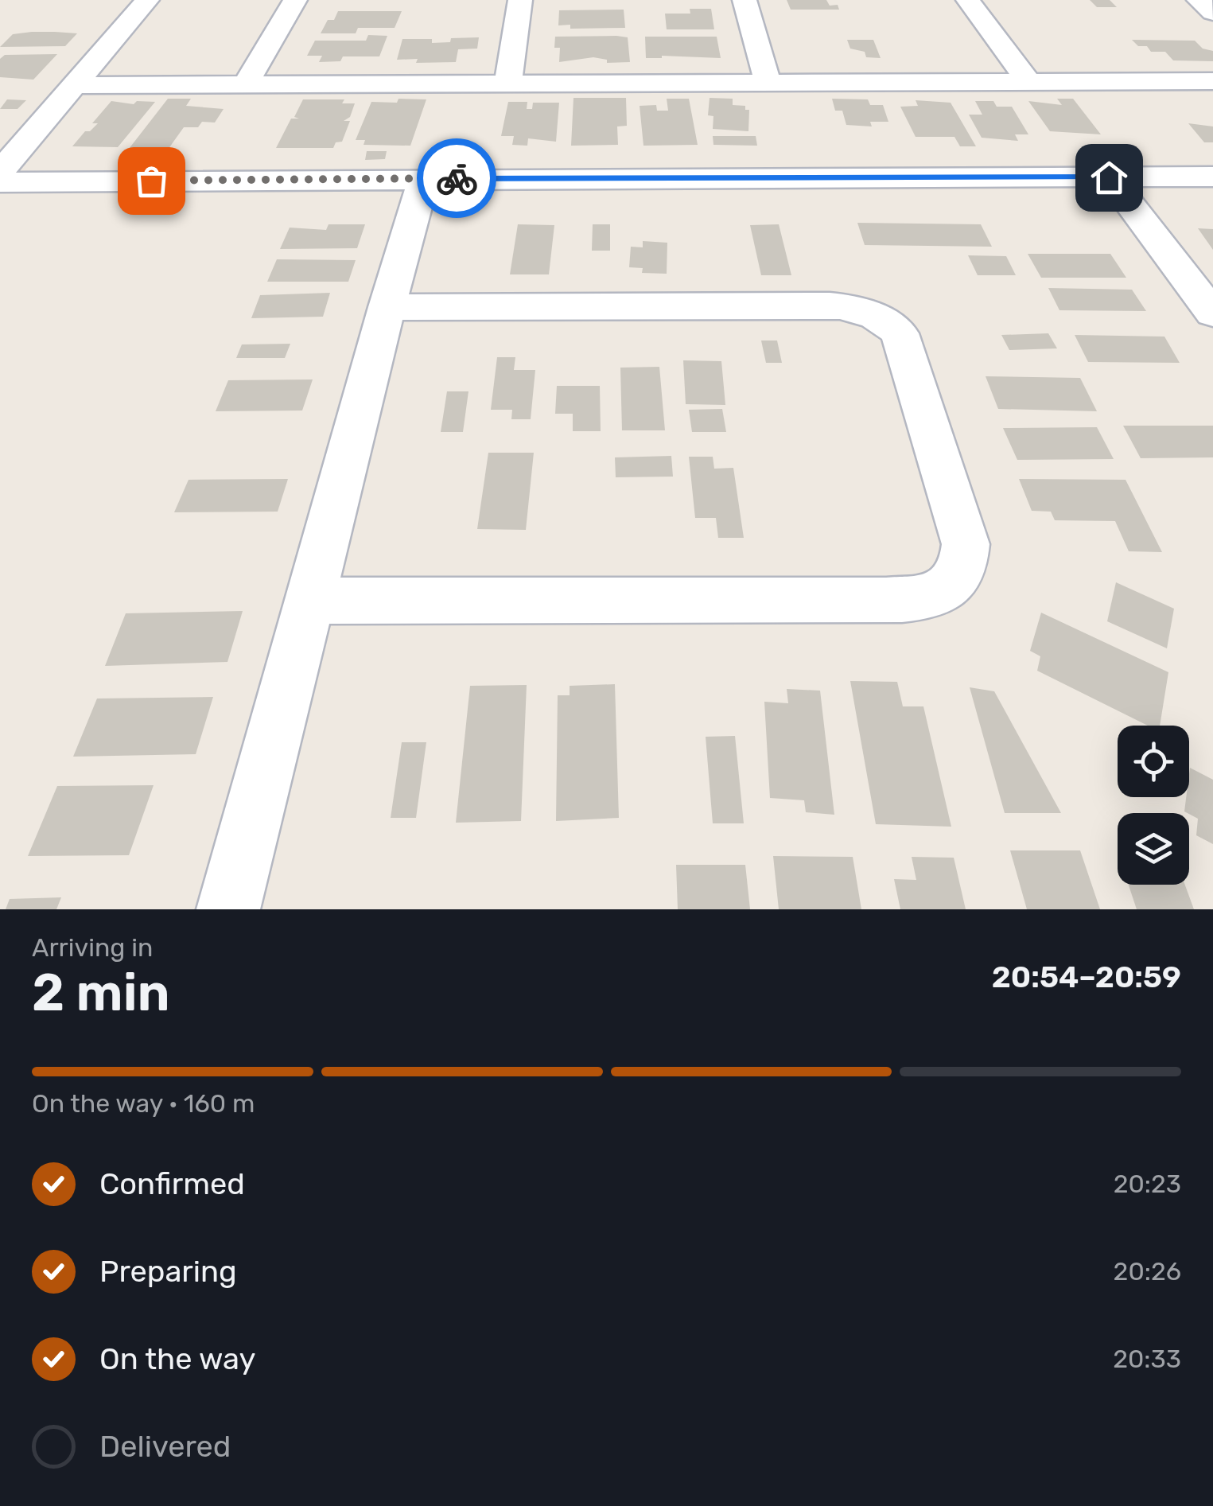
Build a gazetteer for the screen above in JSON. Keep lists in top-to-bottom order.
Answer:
{
  "page": {
    "heading": ["2 min", "Arriving in", "20:54–20:59"],
    "bar": "On the way · 160 m",
    "list": [
      ["Confirmed", "20:23"],
      ["Preparing", "20:26"],
      ["On the way", "20:33"],
      "Delivered"
    ]
  }
}
